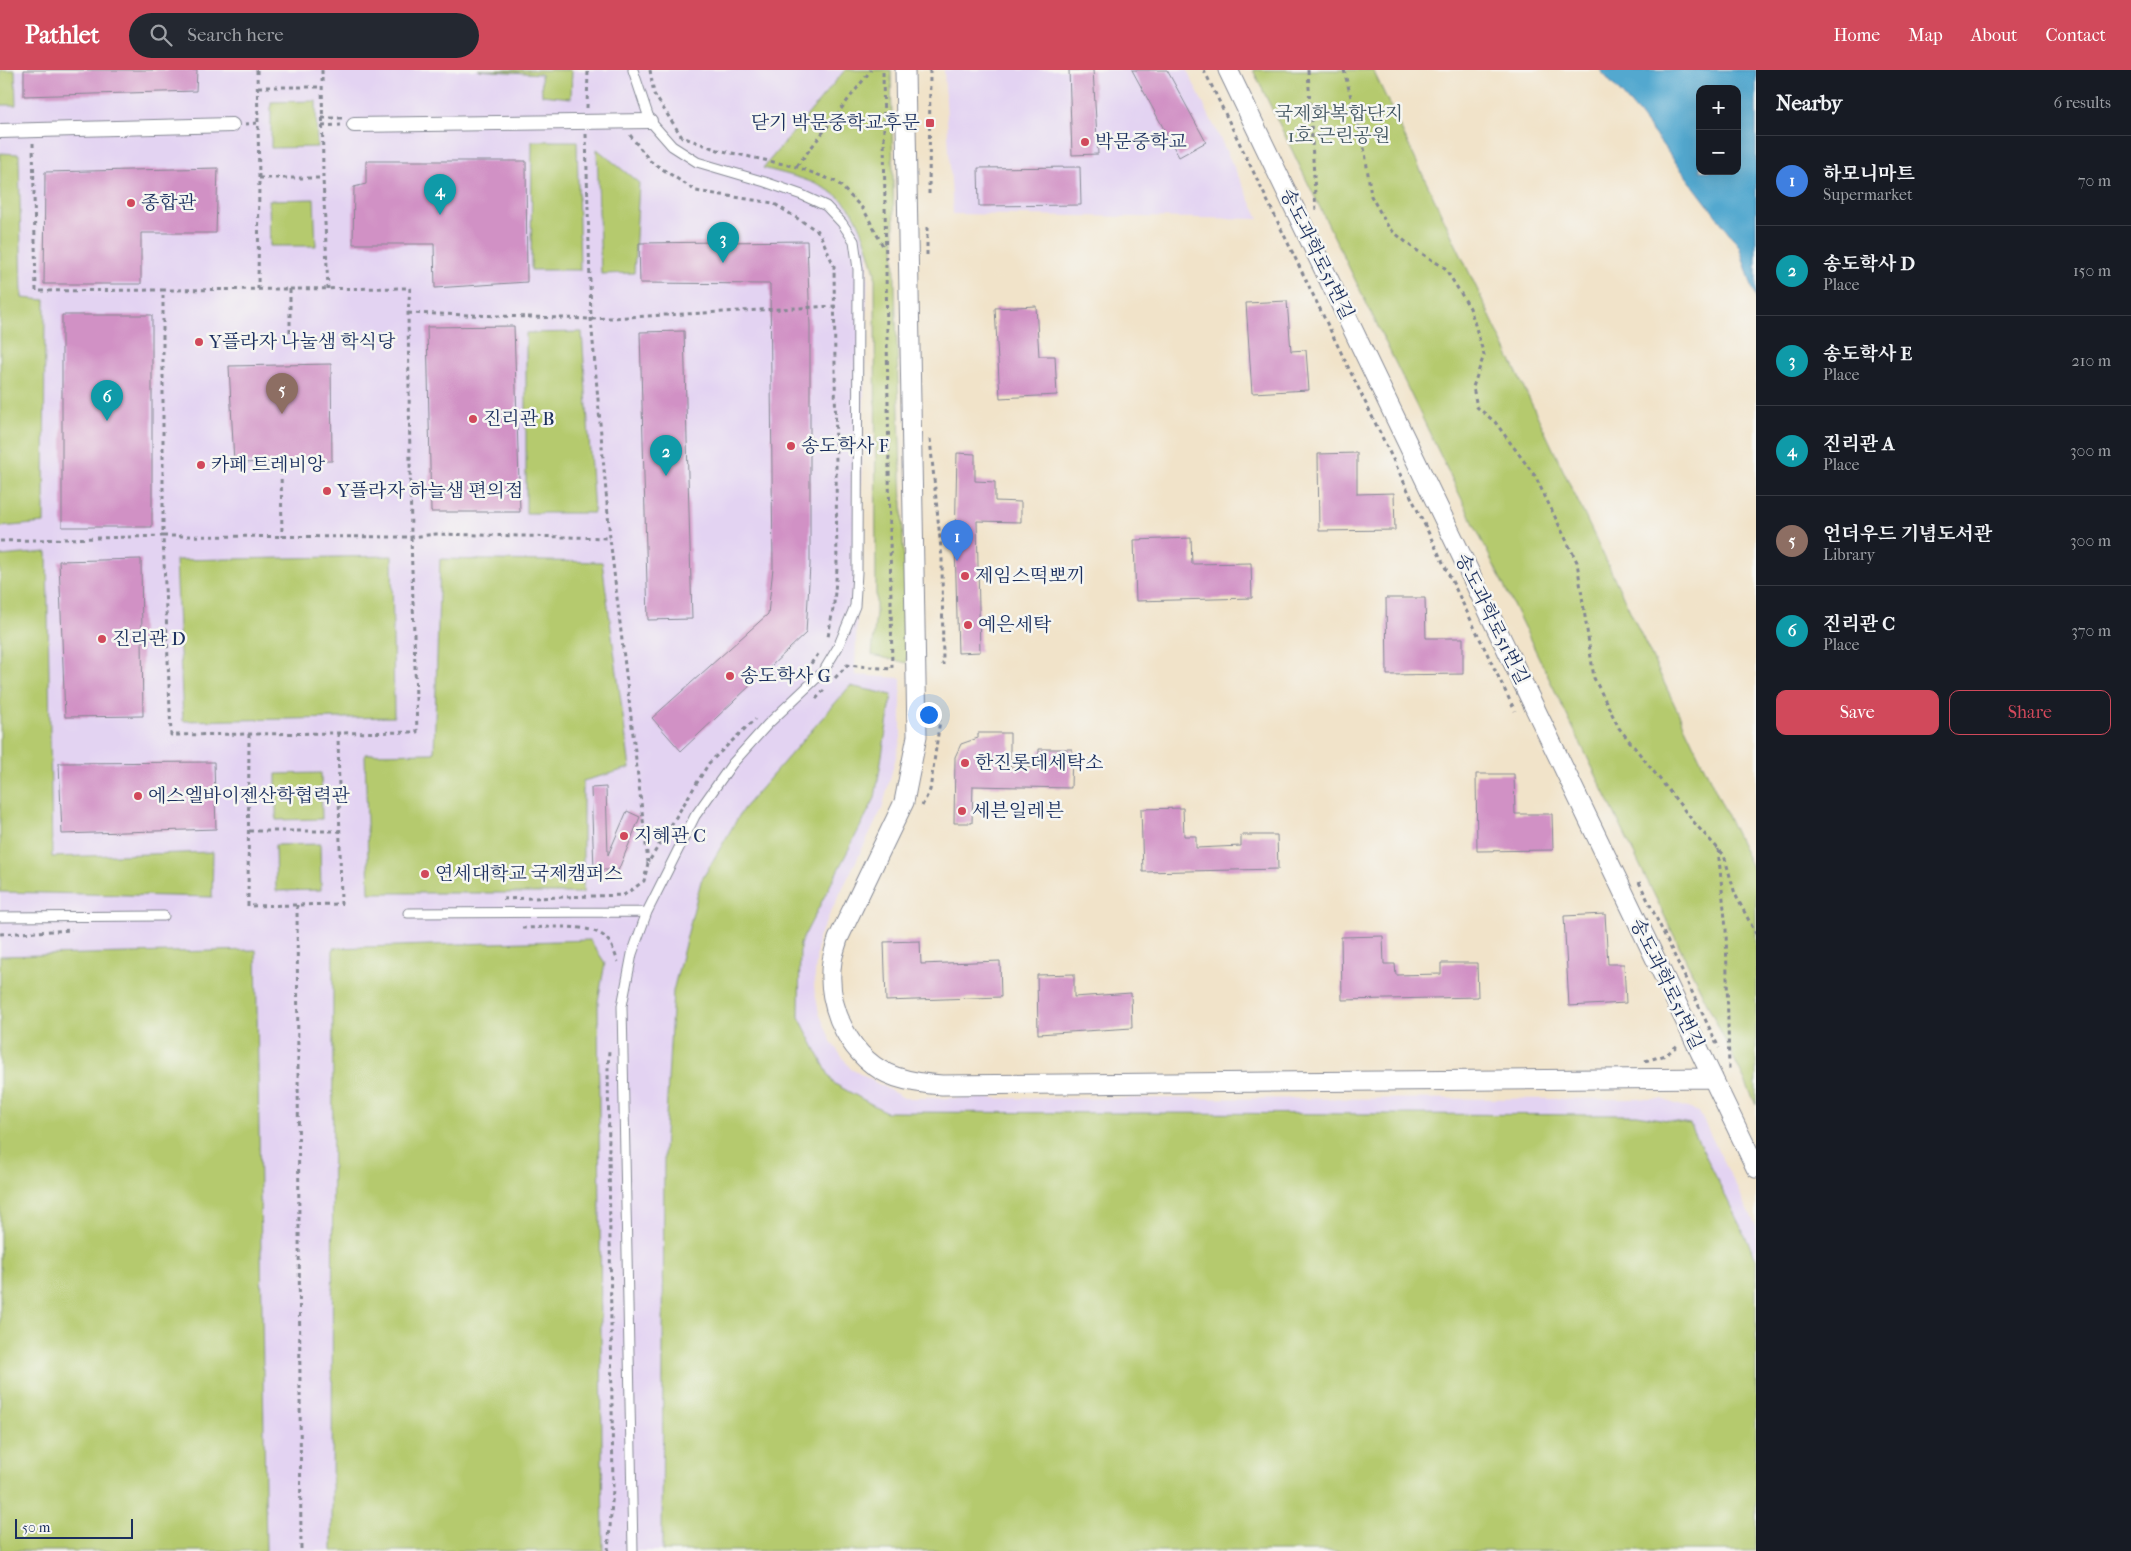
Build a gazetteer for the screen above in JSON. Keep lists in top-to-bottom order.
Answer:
{
  "streets": {
    "street": ["송도과학로51번길"]
  },
  "parks": ["국제화복합단지 1호 근린공원"],
  "places": {
    "transit": ["닫기 박문중학교후문"],
    "other": [
      "박문중학교",
      "종합관",
      "Y플라자 나눌샘 학식당",
      "진리관 B",
      "송도학사 F",
      "카페 트레비앙",
      "Y플라자 하늘샘 편의점",
      "제임스떡뽀끼",
      "예은세탁",
      "진리관 D",
      "송도학사 G",
      "한진롯데세탁소",
      "에스엘바이젠산학협력관",
      "세븐일레븐",
      "지혜관 C",
      "연세대학교 국제캠퍼스"
    ]
  },
  "scale_bar": "50 m",
  "page": {
    "header": "Pathlet",
    "search": "Search here",
    "nav": [
      "Home",
      "Map",
      "About",
      "Contact"
    ],
    "heading": ["Nearby", "6 results"],
    "map_buttons": ["+", "−"],
    "list": [
      {
        "mark": "1",
        "name": "하모니마트",
        "note": "Supermarket",
        "value": "70 m"
      },
      {
        "mark": "2",
        "name": "송도학사 D",
        "note": "Place",
        "value": "150 m"
      },
      {
        "mark": "3",
        "name": "송도학사 E",
        "note": "Place",
        "value": "210 m"
      },
      {
        "mark": "4",
        "name": "진리관 A",
        "note": "Place",
        "value": "300 m"
      },
      {
        "mark": "5",
        "name": "언더우드 기념도서관",
        "note": "Library",
        "value": "300 m"
      },
      {
        "mark": "6",
        "name": "진리관 C",
        "note": "Place",
        "value": "370 m"
      }
    ],
    "pins": [
      "4",
      "3",
      "5",
      "6",
      "2",
      "1"
    ],
    "buttons": ["Save", "Share"],
    "scale": "50 m"
  }
}
